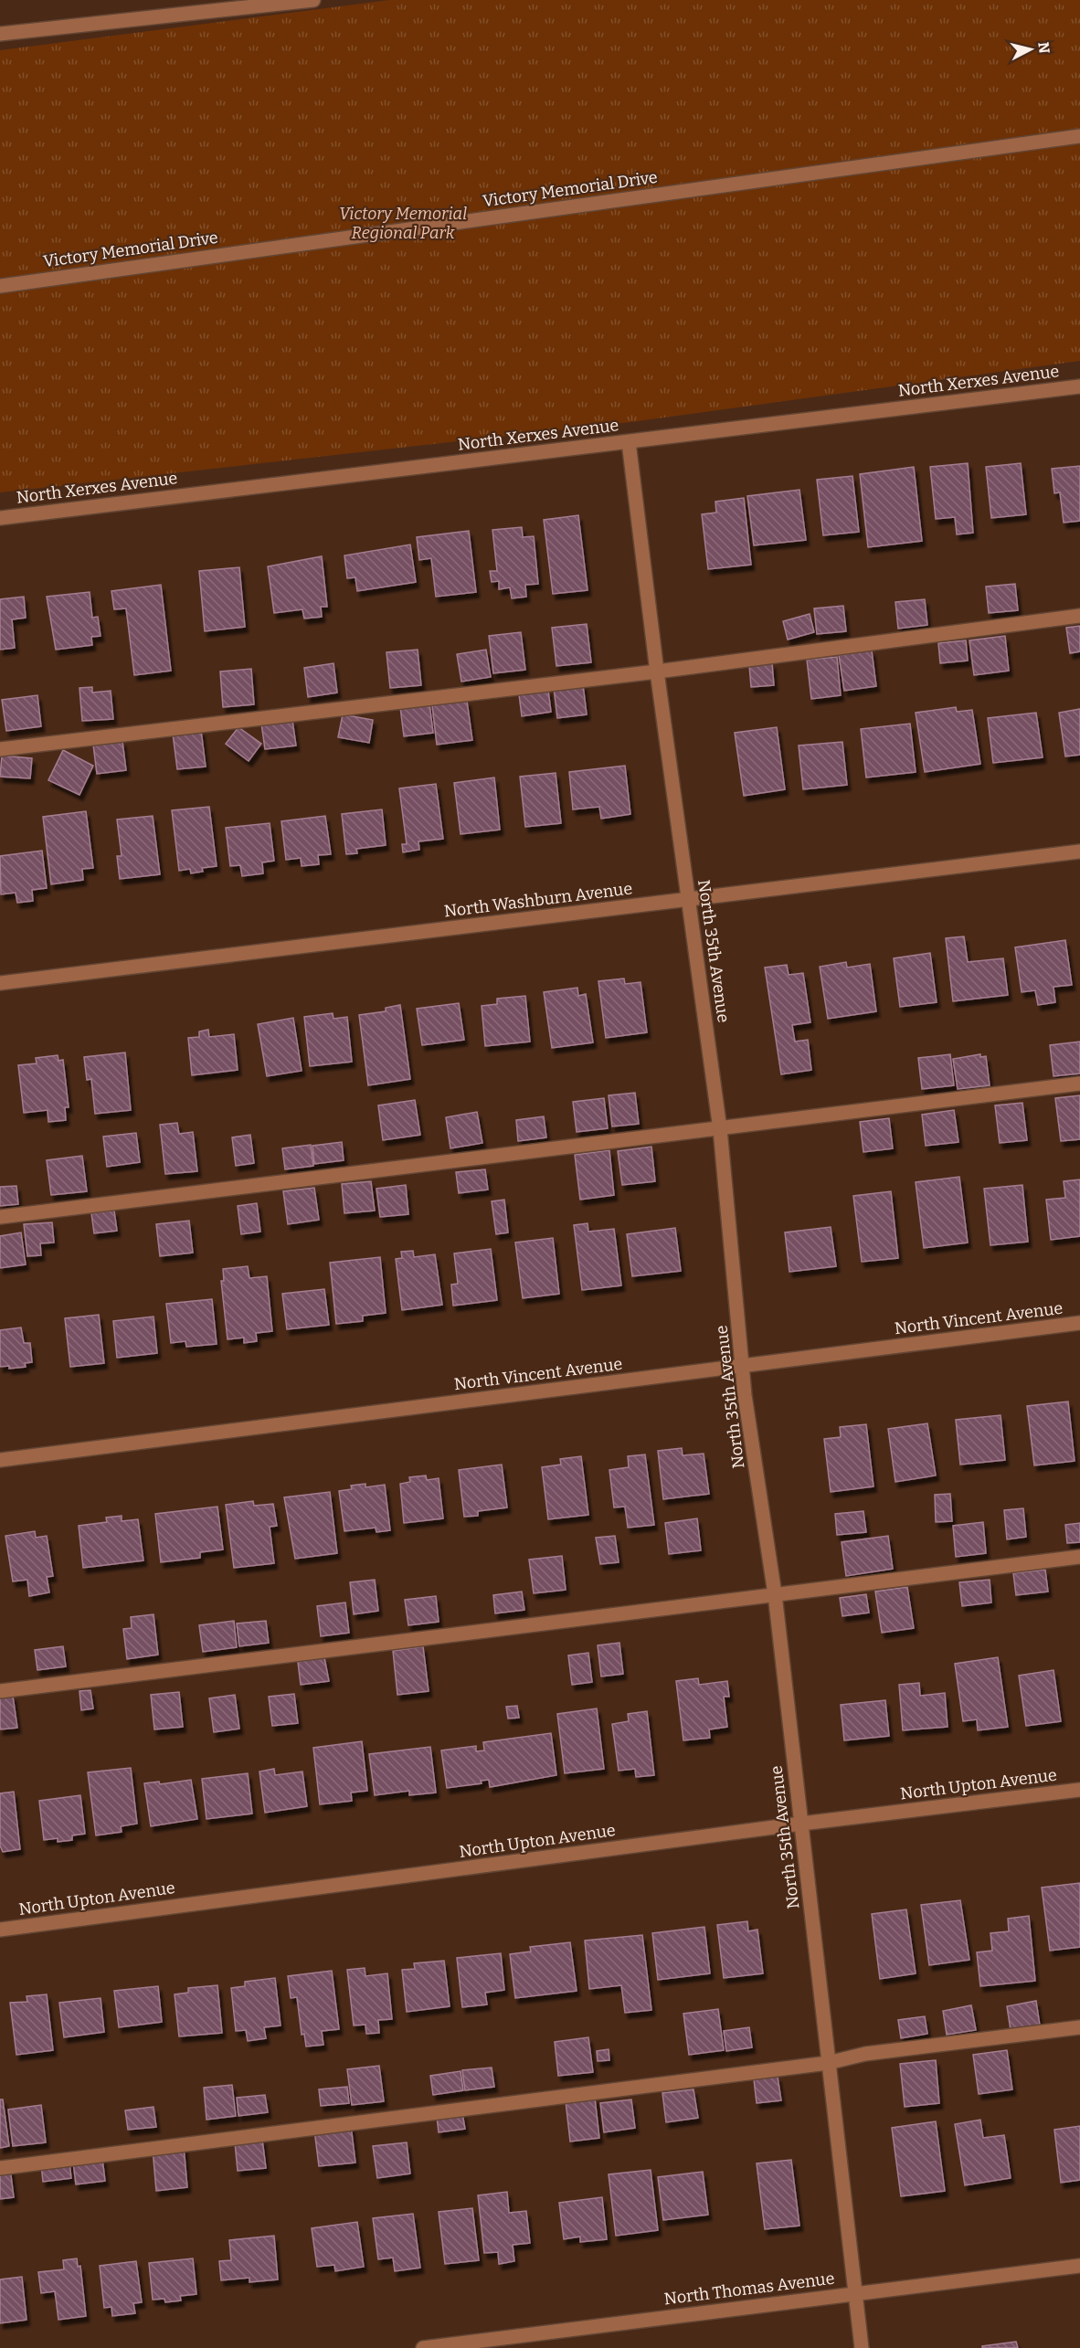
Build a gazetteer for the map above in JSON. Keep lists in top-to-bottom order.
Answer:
{
  "streets": {
    "street": [
      "Victory Memorial Drive",
      "North Xerxes Avenue",
      "North Washburn Avenue",
      "North 35th Avenue",
      "North Vincent Avenue",
      "North Upton Avenue",
      "North Thomas Avenue"
    ]
  },
  "crossings": [
    ["North Xerxes Avenue", "North 35th Avenue"],
    ["North Washburn Avenue", "North 35th Avenue"],
    ["North 35th Avenue", "North Vincent Avenue"],
    ["North 35th Avenue", "North Upton Avenue"],
    ["North 35th Avenue", "North Thomas Avenue"]
  ],
  "parks": ["Victory Memorial Regional Park"],
  "north": "right"
}
